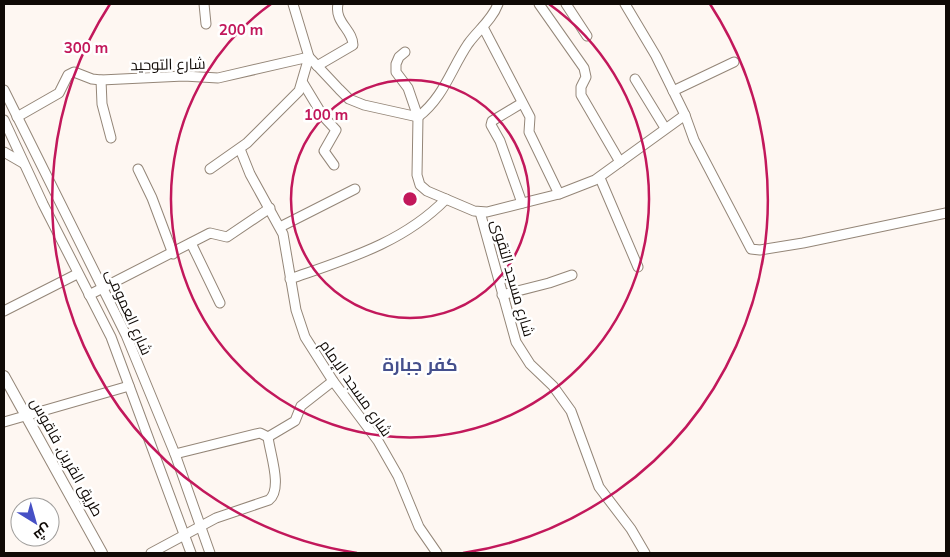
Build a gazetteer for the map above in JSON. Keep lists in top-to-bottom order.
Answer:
{
  "streets": {
    "street": [
      "شارع التوحيد",
      "شارع مسجد التقوى",
      "شارع العمومى",
      "شارع مسجد الإمام",
      "طريق القرين, فاقوس"
    ]
  },
  "crossings": [
    ["شارع التوحيد", "شارع العمومى"]
  ],
  "districts": ["كفر جبارة"],
  "north": "bottom right",
  "rings": ["200 m", "300 m", "100 m"]
}
